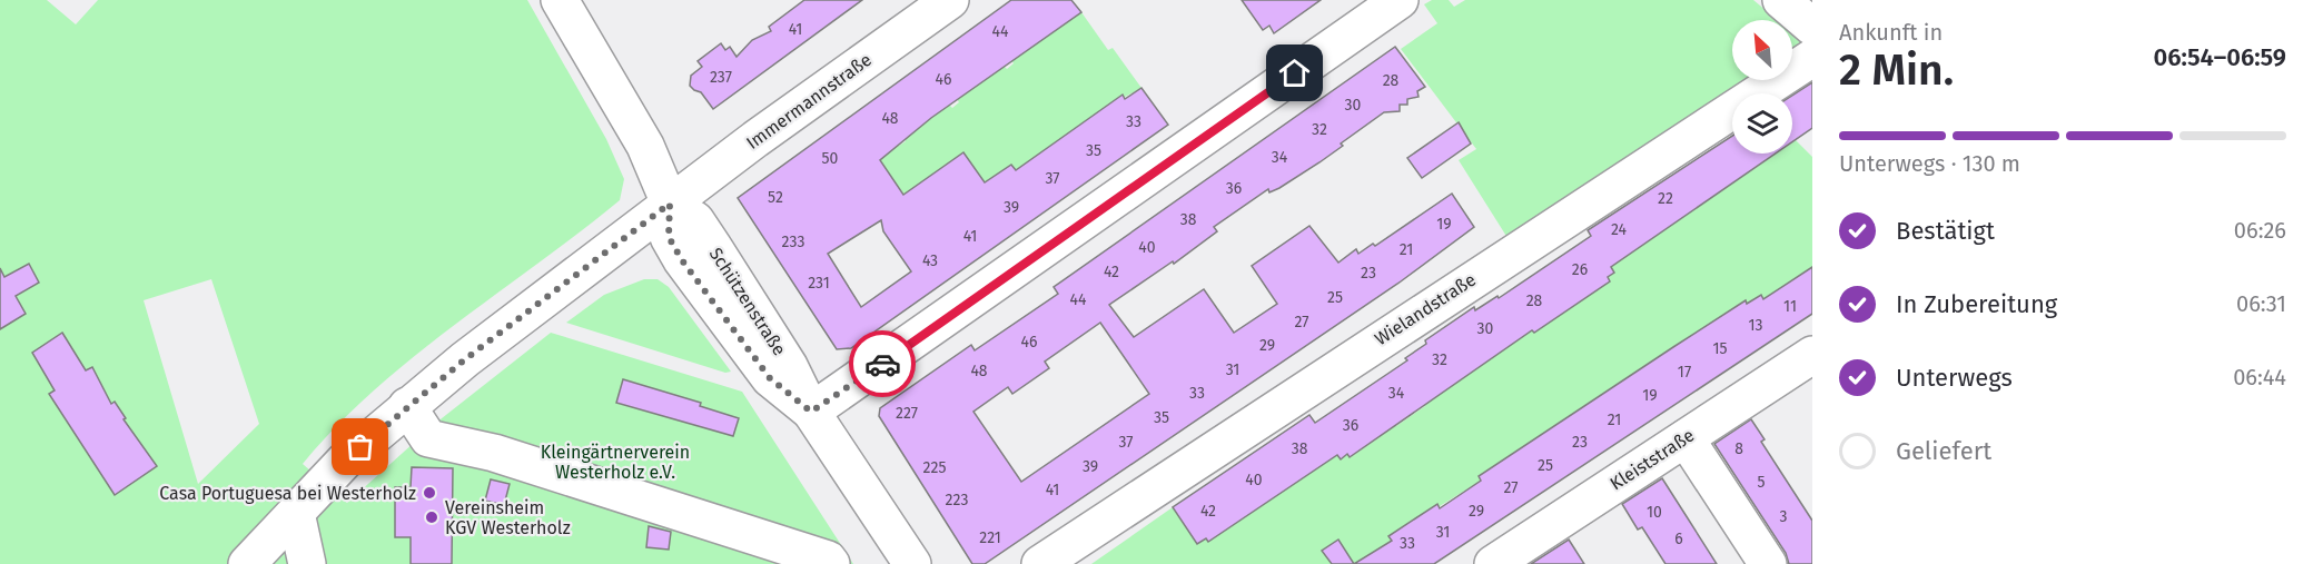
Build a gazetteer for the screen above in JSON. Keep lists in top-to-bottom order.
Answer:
{
  "streets": {
    "street": [
      "Immermannstraße",
      "Schützenstraße",
      "Wielandstraße",
      "Kleiststraße"
    ]
  },
  "crossings": [
    ["Immermannstraße", "Schützenstraße"]
  ],
  "parks": ["Kleingärtnerverein Westerholz e.V."],
  "places": ["Casa Portuguesa bei Westerholz", "Vereinsheim KGV Westerholz"],
  "house_numbers": [
    "41",
    "44",
    "237",
    "46",
    "28",
    "30",
    "48",
    "33",
    "32",
    "35",
    "34",
    "50",
    "37",
    "36",
    "52",
    "22",
    "39",
    "38",
    "19",
    "24",
    "41",
    "233",
    "40",
    "21",
    "43",
    "26",
    "42",
    "23",
    "231",
    "25",
    "44",
    "28",
    "11",
    "27",
    "13",
    "30",
    "46",
    "29",
    "15",
    "32",
    "31",
    "48",
    "17",
    "33",
    "34",
    "19",
    "227",
    "35",
    "21",
    "36",
    "37",
    "23",
    "38",
    "8",
    "25",
    "39",
    "225",
    "40",
    "5",
    "27",
    "41",
    "223",
    "42",
    "29",
    "10",
    "3",
    "31",
    "221",
    "6",
    "33"
  ],
  "north": "top left",
  "page": {
    "heading": ["2 Min.", "Ankunft in", "06:54–06:59"],
    "bar": "Unterwegs · 130 m",
    "list": [
      ["Bestätigt", "06:26"],
      ["In Zubereitung", "06:31"],
      ["Unterwegs", "06:44"],
      "Geliefert"
    ]
  }
}
